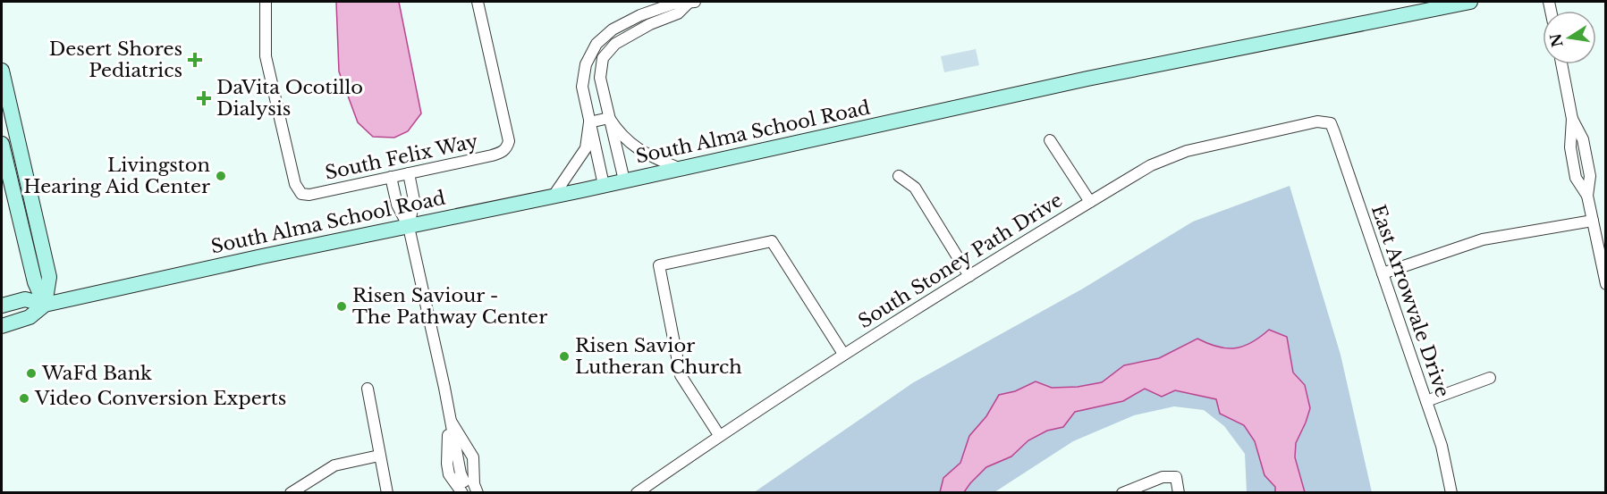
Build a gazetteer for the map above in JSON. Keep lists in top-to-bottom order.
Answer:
{
  "streets": {
    "main road": ["South Alma School Road"],
    "street": ["South Felix Way", "South Stoney Path Drive", "East Arrowvale Drive"]
  },
  "crossings": [
    ["South Stoney Path Drive", "East Arrowvale Drive"]
  ],
  "places": {
    "health": ["Desert Shores Pediatrics", "DaVita Ocotillo Dialysis"],
    "other": [
      "Livingston Hearing Aid Center",
      "Risen Saviour - The Pathway Center",
      "Risen Savior Lutheran Church",
      "WaFd Bank",
      "Video Conversion Experts"
    ]
  },
  "north": "left"
}
